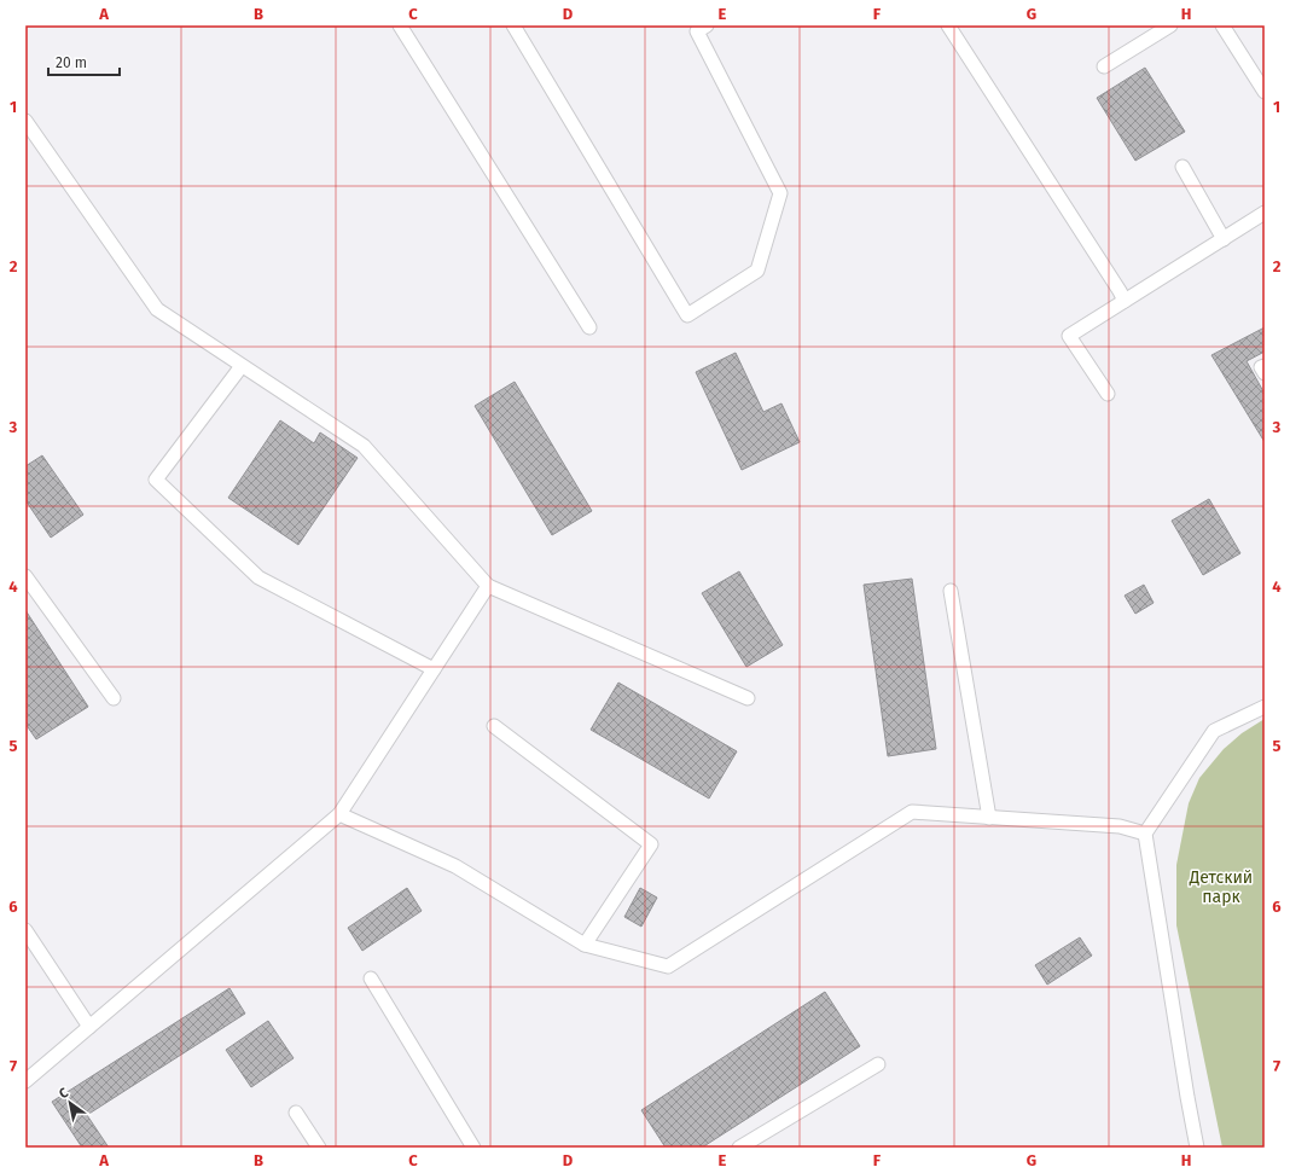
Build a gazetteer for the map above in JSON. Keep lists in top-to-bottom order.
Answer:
{
  "parks": ["Детский парк"],
  "scale_bar": "20 m",
  "north": "top left",
  "grid": {
    "columns": [
      "A",
      "B",
      "C",
      "D",
      "E",
      "F",
      "G",
      "H"
    ],
    "rows": [
      "1",
      "2",
      "3",
      "4",
      "5",
      "6",
      "7"
    ]
  }
}
